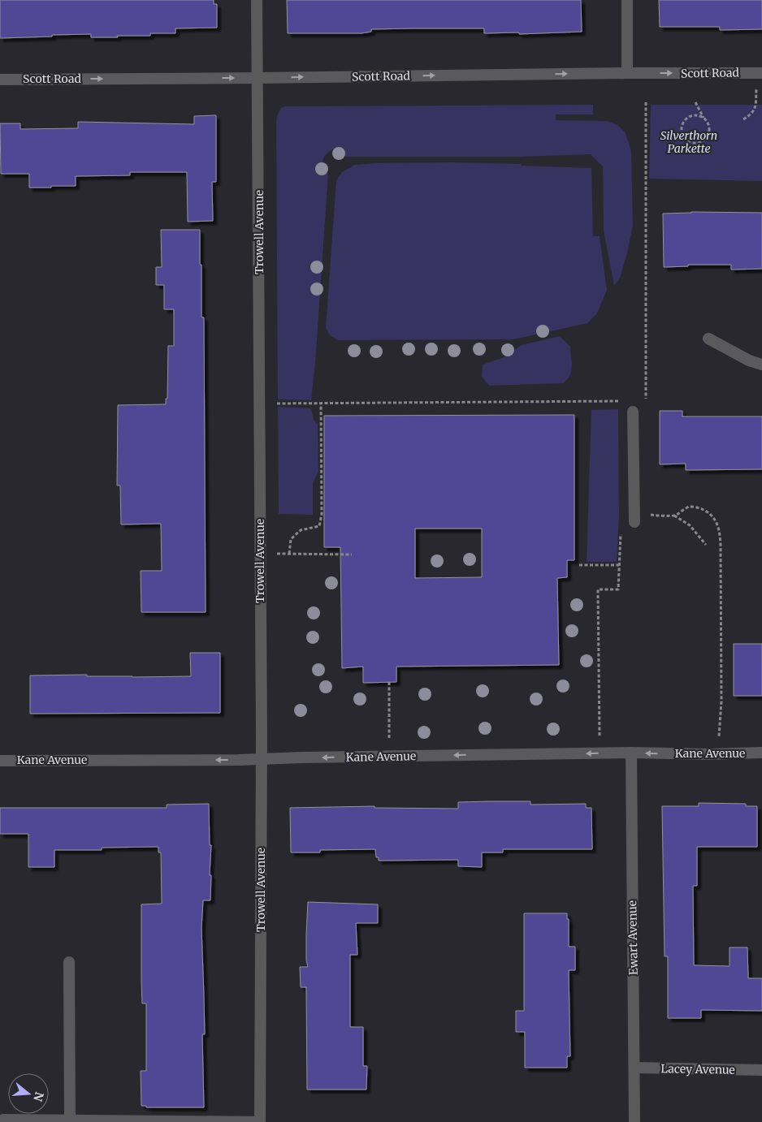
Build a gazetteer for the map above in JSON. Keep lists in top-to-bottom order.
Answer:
{
  "streets": {
    "street": [
      "Scott Road",
      "Trowell Avenue",
      "Kane Avenue",
      "Ewart Avenue",
      "Lacey Avenue"
    ]
  },
  "crossings": [
    ["Scott Road", "Trowell Avenue"],
    ["Trowell Avenue", "Kane Avenue"],
    ["Kane Avenue", "Ewart Avenue"],
    ["Ewart Avenue", "Lacey Avenue"]
  ],
  "one_way": ["Scott Road", "Kane Avenue"],
  "parks": ["Silverthorn Parkette"],
  "north": "right"
}
